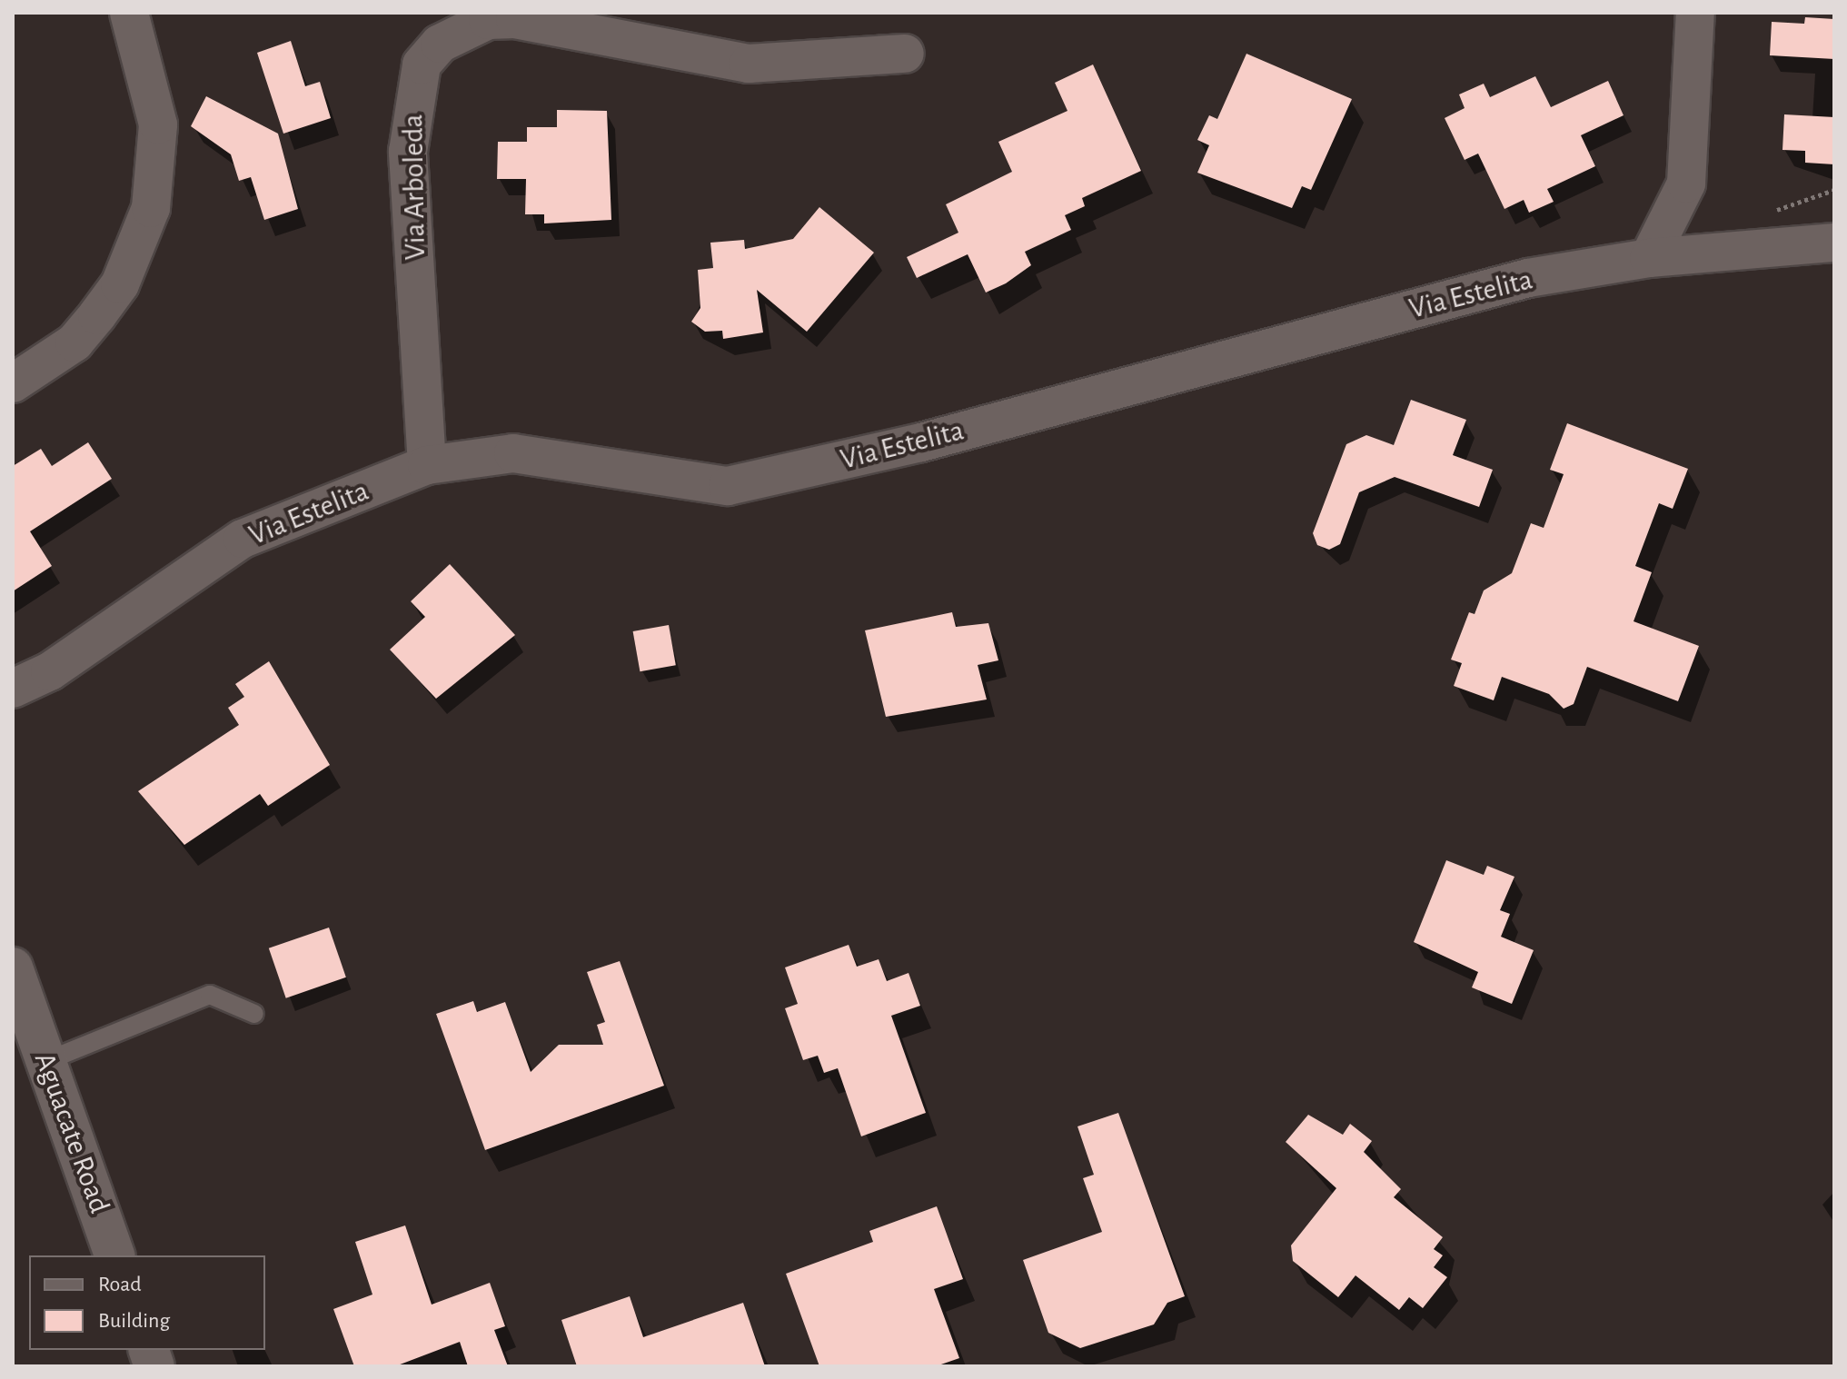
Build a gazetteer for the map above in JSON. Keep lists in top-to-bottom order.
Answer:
{
  "streets": {
    "street": ["Via Arboleda", "Via Estelita", "Aguacate Road"]
  },
  "crossings": [
    ["Via Arboleda", "Via Estelita"]
  ],
  "legend": ["Road", "Building"]
}
